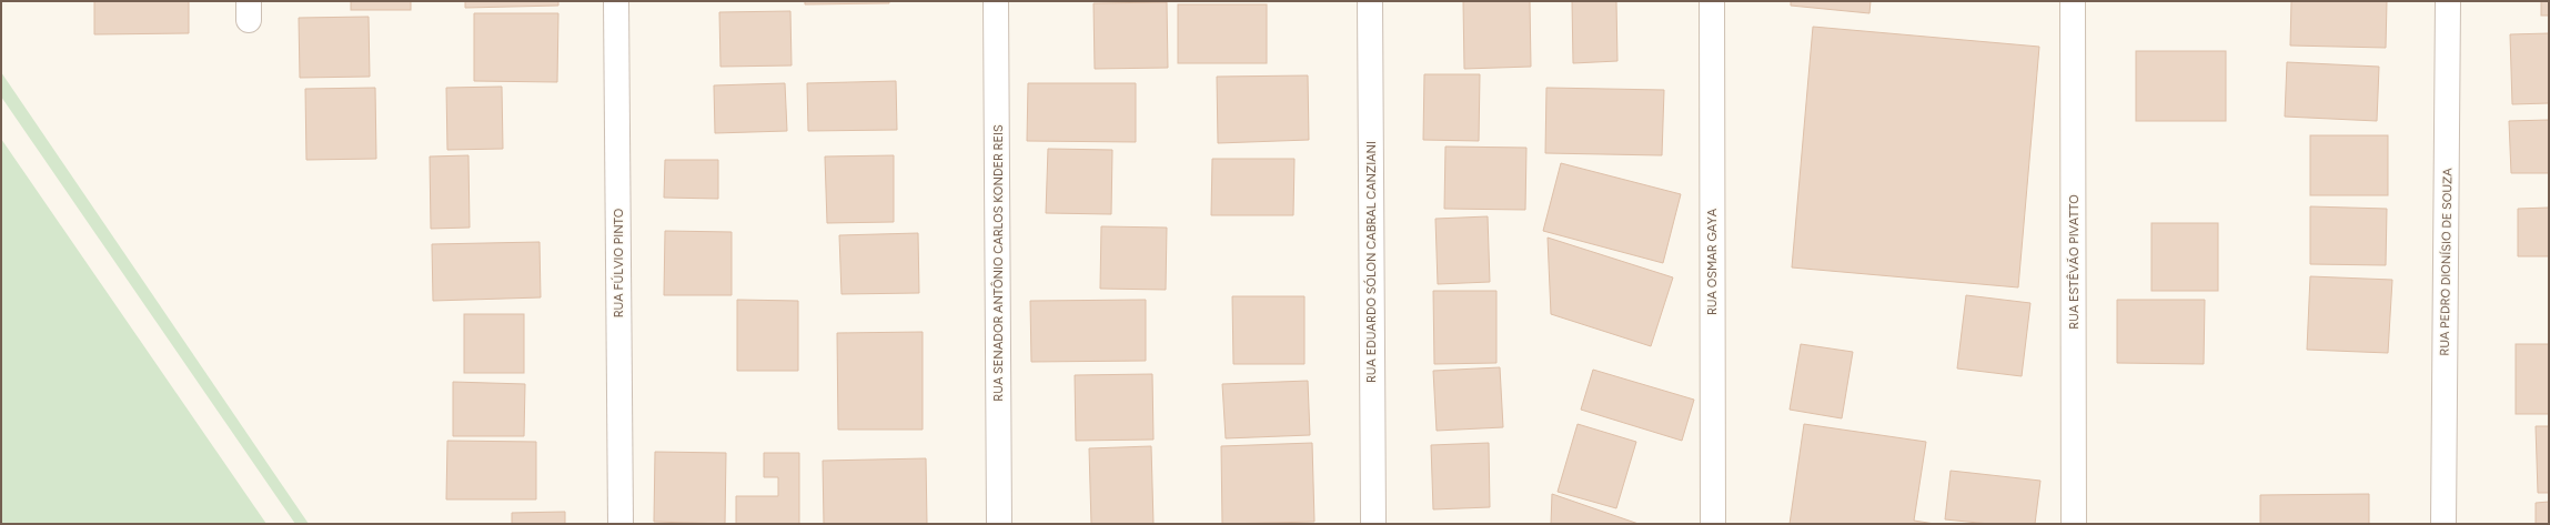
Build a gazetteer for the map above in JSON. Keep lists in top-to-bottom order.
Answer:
{
  "streets": {
    "street": [
      "RUA EDUARDO SÓLON CABRAL CANZIANI",
      "RUA OSMAR GAYA",
      "RUA ESTÊVÃO PIVATTO",
      "RUA PEDRO DIONÍSIO DE SOUZA",
      "RUA FÚLVIO PINTO",
      "RUA SENADOR ANTÔNIO CARLOS KONDER REIS"
    ]
  }
}
